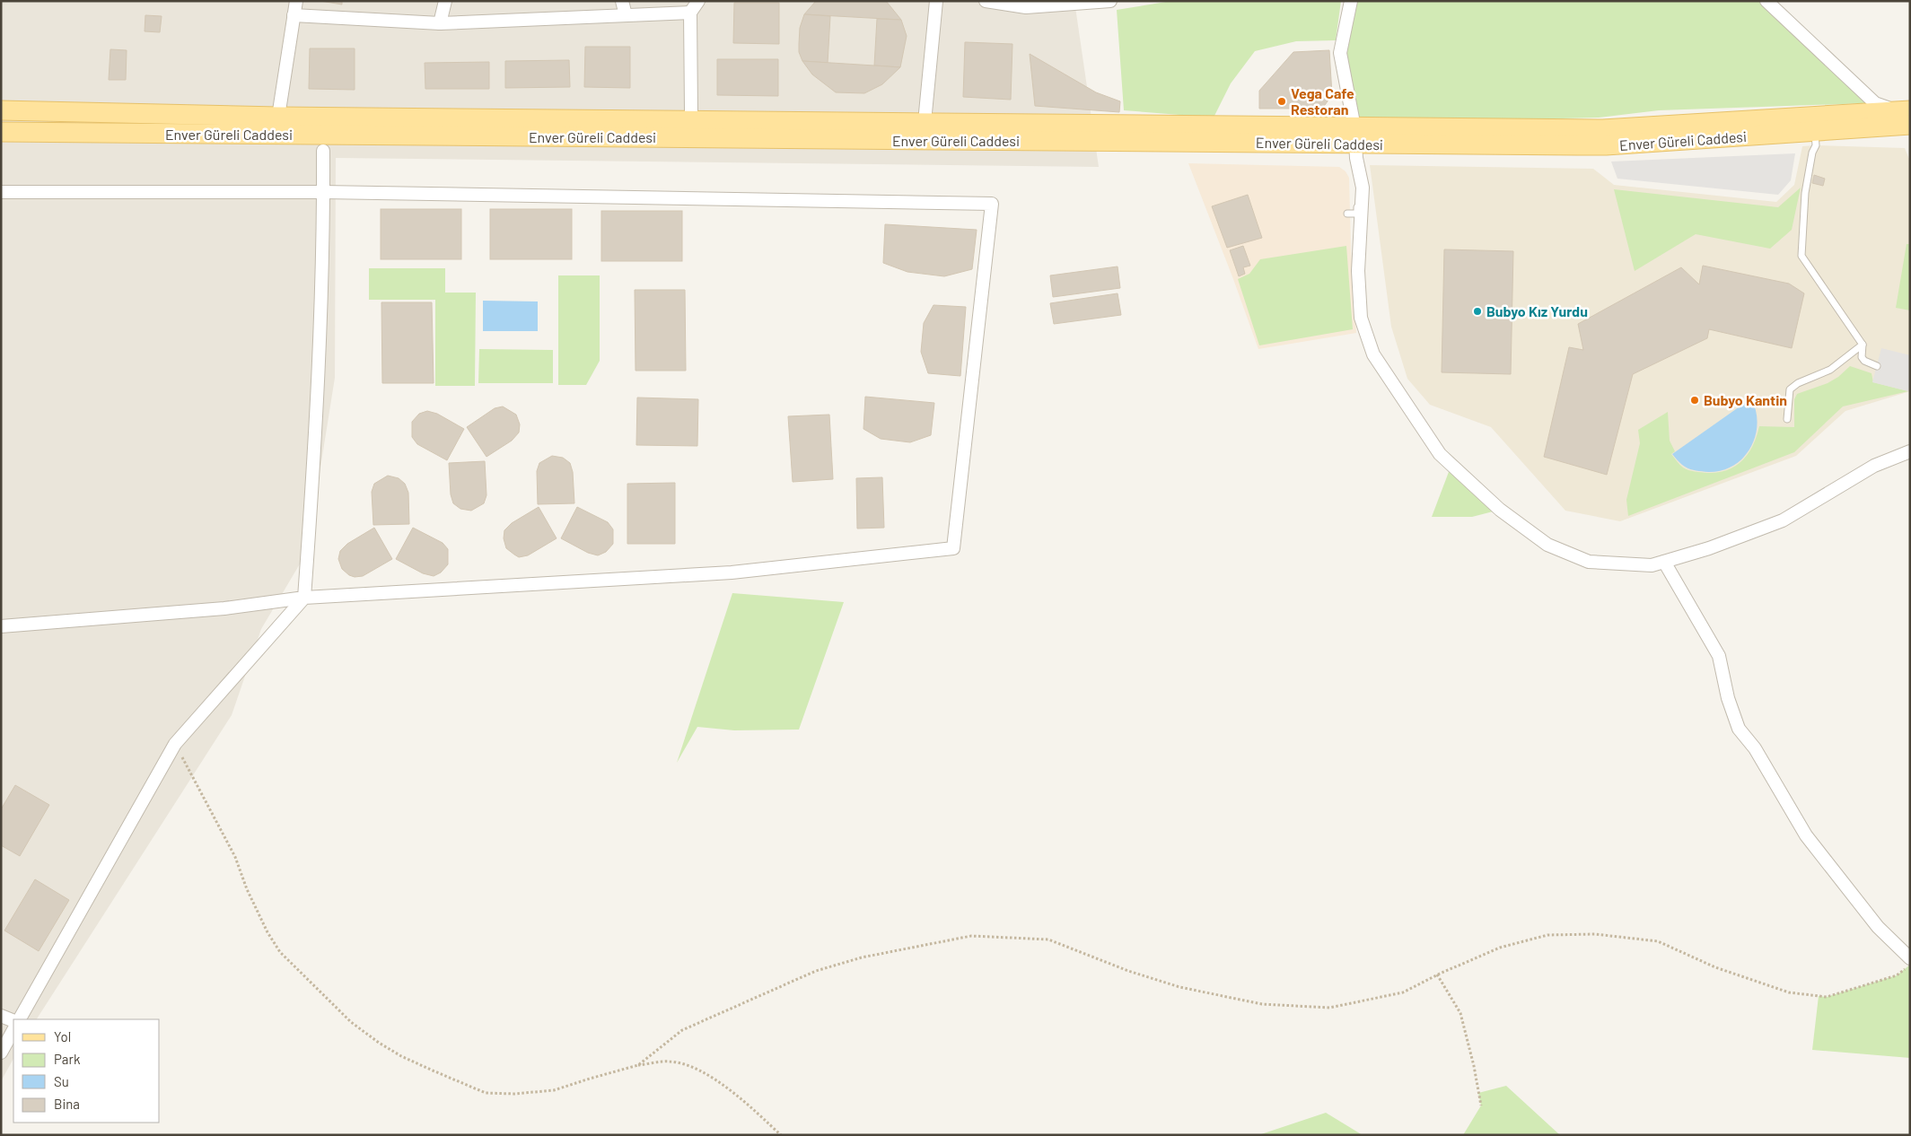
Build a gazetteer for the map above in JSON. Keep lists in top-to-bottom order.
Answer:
{
  "streets": {
    "main road": ["Enver Güreli Caddesi"]
  },
  "places": ["Vega Cafe Restoran", "Bubyo Kız Yurdu", "Bubyo Kantin"],
  "legend": [
    "Yol",
    "Park",
    "Su",
    "Bina"
  ]
}
